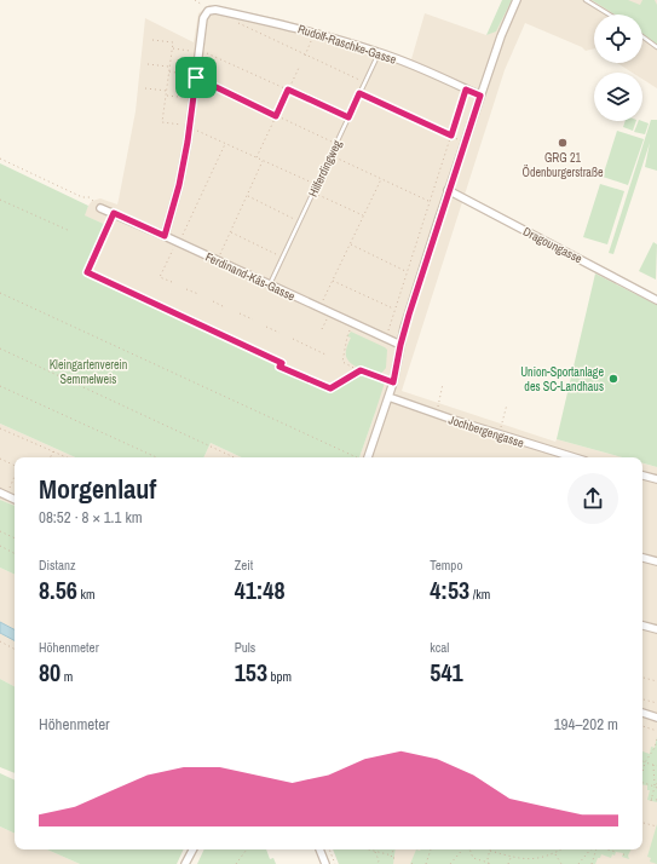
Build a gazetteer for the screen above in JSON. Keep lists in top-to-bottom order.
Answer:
{
  "streets": {
    "street": [
      "Rudolf-Raschke-Gasse",
      "Dragoungasse",
      "Ferdinand-Käs-Gasse",
      "Jochbergengasse"
    ],
    "lane": ["Hilferdingweg"]
  },
  "crossings": [
    ["Rudolf-Raschke-Gasse", "Hilferdingweg"],
    ["Hilferdingweg", "Ferdinand-Käs-Gasse"]
  ],
  "parks": ["Kleingartenverein Semmelweis"],
  "places": ["GRG 21 Ödenburgerstraße", "Union-Sportanlage des SC-Landhaus"],
  "page": {
    "heading": ["Morgenlauf", "08:52 · 8 × 1.1 km"],
    "stats": [
      ["Distanz", "8.56 km"],
      ["Zeit", "41:48"],
      ["Tempo", "4:53 /km"],
      ["Höhenmeter", "80 m"],
      ["Puls", "153 bpm"],
      ["kcal", "541"]
    ],
    "chart": ["Höhenmeter", "194–202 m"]
  }
}
